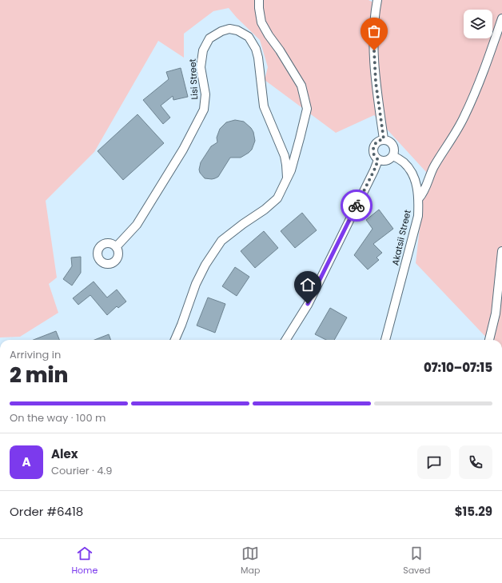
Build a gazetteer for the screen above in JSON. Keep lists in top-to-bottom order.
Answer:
{
  "streets": {
    "street": ["Lisi Street", "Akatsii Street"]
  },
  "page": {
    "heading": ["2 min", "Arriving in", "07:10–07:15"],
    "panel": [
      "Alex",
      "Courier · 4.9",
      "Order #6418",
      "$15.29"
    ],
    "bar": "On the way · 100 m",
    "round": "A",
    "tabs": ["Home", "Map", "Saved"]
  }
}
